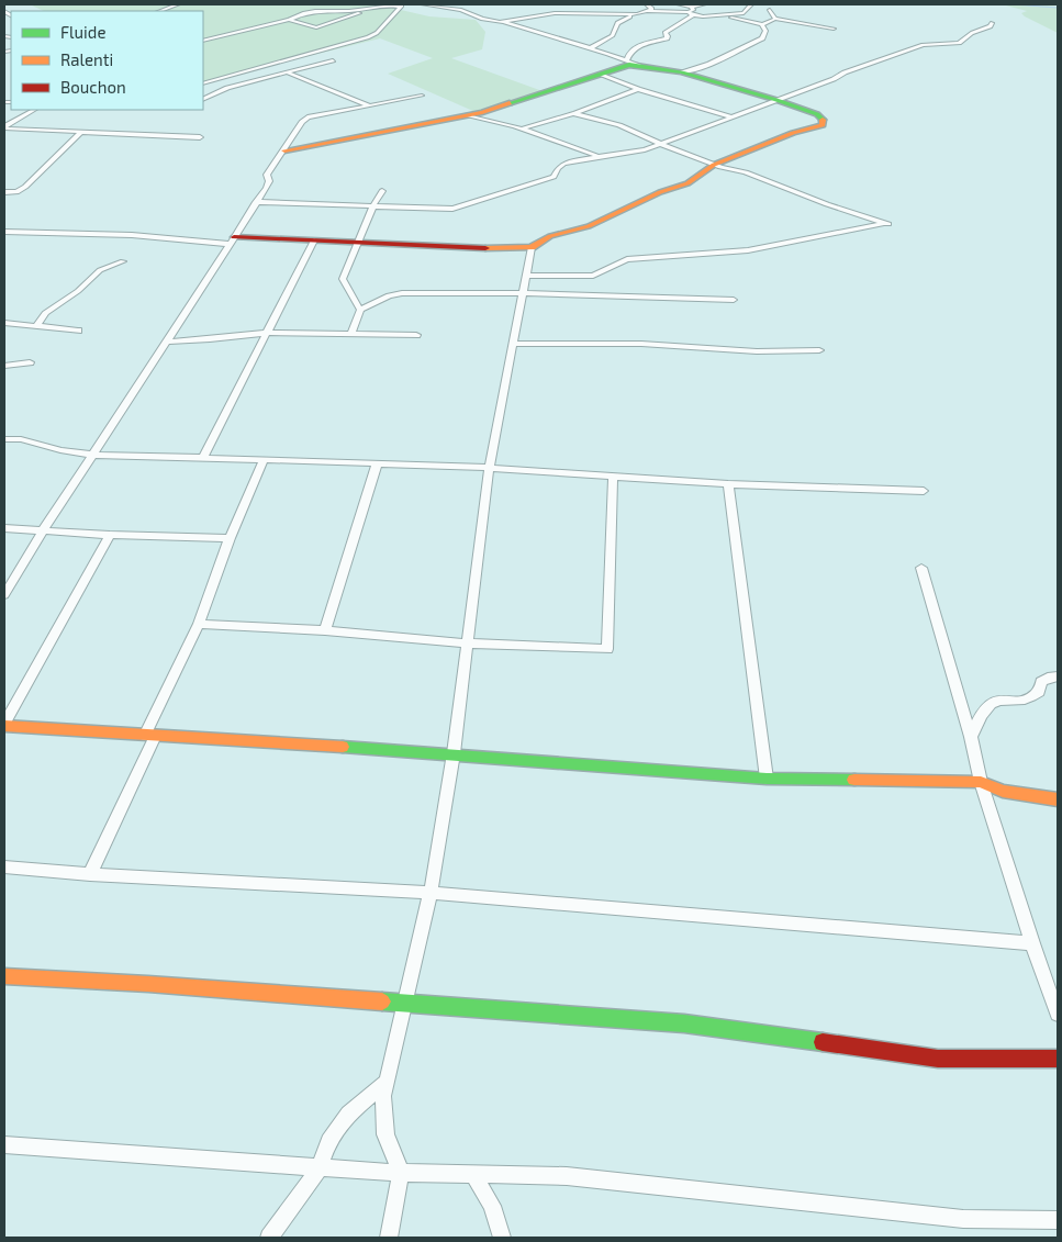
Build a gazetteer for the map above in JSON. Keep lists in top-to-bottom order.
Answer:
{
  "legend": ["Fluide", "Ralenti", "Bouchon"]
}
